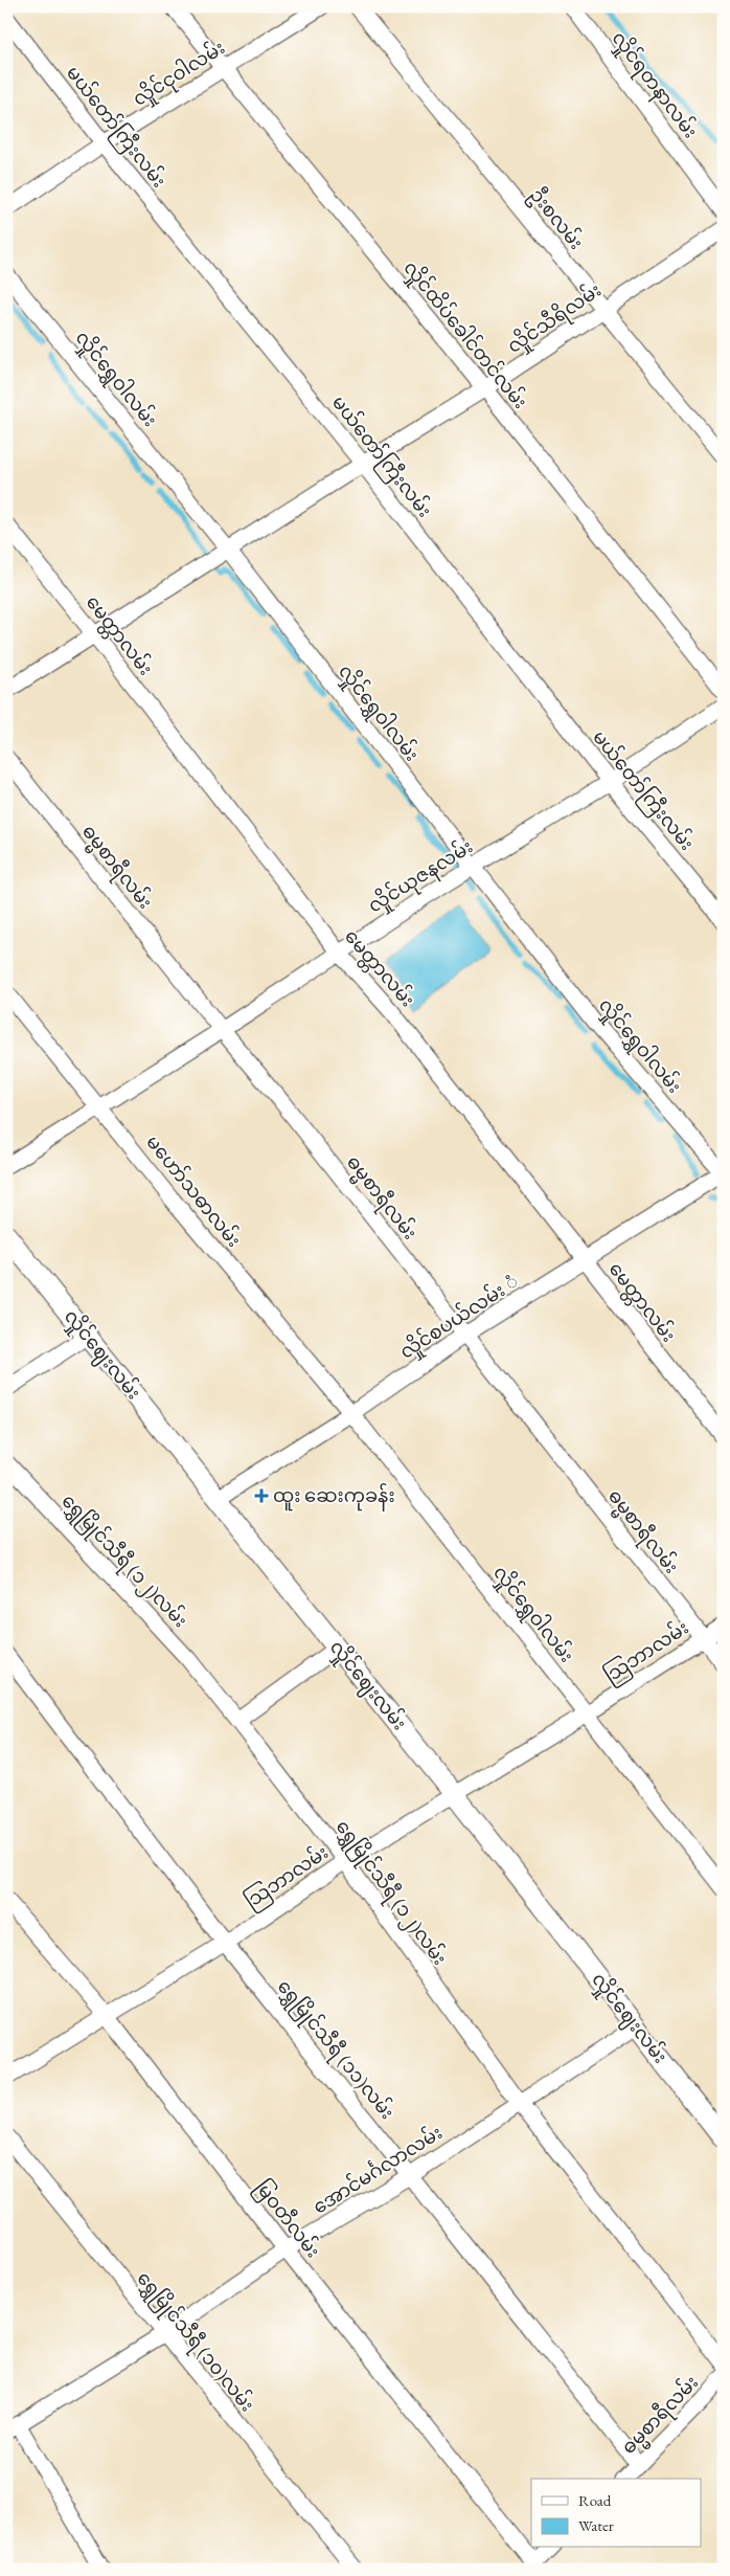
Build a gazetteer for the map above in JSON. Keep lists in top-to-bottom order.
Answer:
{
  "streets": {
    "street": [
      "လှိုင်ငုဝါလမ်း",
      "လှိုင်ရတနာလမ်း",
      "မယ်တော်ကြီးလမ်း",
      "ဦးစလမ်း",
      "လှိုင်သီရိလမ်း",
      "လှိုင်ထိပ်ခေါင်တင်လမ်း",
      "လှိုင်ရွှေဝါလမ်း",
      "မေတ္တာလမ်း",
      "ဓမ္မစာရီလမ်း",
      "လှိုင်ယုဇနလမ်း",
      "မဟော်သဓာလမ်း",
      "လှိုင်စပယ်လမ်း ံ",
      "လှိုင်ဈေးလမ်း",
      "ရွှေမြိုင်သီရီ (၁၂)လမ်း",
      "သြဘာလမ်း",
      "ရွှေမြိုင်သီရီ (၁၁)လမ်း",
      "အောင်မင်္ဂလာလမ်း",
      "မြဝတီလမ်း",
      "ရွှေမြိုင်သီရီ (၁၀)လမ်း"
    ]
  },
  "crossings": [
    ["လှိုင်ငုဝါလမ်း", "မယ်တော်ကြီးလမ်း"],
    ["လှိုင်ငုဝါလမ်း", "လှိုင်ထိပ်ခေါင်တင်လမ်း"],
    ["မယ်တော်ကြီးလမ်း", "လှိုင်သီရိလမ်း"],
    ["မယ်တော်ကြီးလမ်း", "လှိုင်ယုဇနလမ်း"],
    ["ဦးစလမ်း", "လှိုင်သီရိလမ်း"],
    ["လှိုင်သီရိလမ်း", "လှိုင်ထိပ်ခေါင်တင်လမ်း"],
    ["လှိုင်သီရိလမ်း", "လှိုင်ရွှေဝါလမ်း"],
    ["လှိုင်သီရိလမ်း", "မေတ္တာလမ်း"],
    ["လှိုင်ရွှေဝါလမ်း", "လှိုင်ယုဇနလမ်း"],
    ["လှိုင်ရွှေဝါလမ်း", "မဟော်သဓာလမ်း"],
    ["လှိုင်ရွှေဝါလမ်း", "လှိုင်စပယ်လမ်း ံ"],
    ["လှိုင်ရွှေဝါလမ်း", "သြဘာလမ်း"],
    ["မေတ္တာလမ်း", "လှိုင်ယုဇနလမ်း"],
    ["မေတ္တာလမ်း", "လှိုင်စပယ်လမ်း ံ"],
    ["ဓမ္မစာရီလမ်း", "လှိုင်ယုဇနလမ်း"],
    ["ဓမ္မစာရီလမ်း", "လှိုင်စပယ်လမ်း ံ"],
    ["ဓမ္မစာရီလမ်း", "သြဘာလမ်း"],
    ["ဓမ္မစာရီလမ်း", "ရွှေမြိုင်သီရီ (၁၁)လမ်း"],
    ["လှိုင်ယုဇနလမ်း", "မဟော်သဓာလမ်း"],
    ["မဟော်သဓာလမ်း", "လှိုင်စပယ်လမ်း ံ"],
    ["လှိုင်စပယ်လမ်း ံ", "လှိုင်ဈေးလမ်း"],
    ["လှိုင်ဈေးလမ်း", "သြဘာလမ်း"],
    ["လှိုင်ဈေးလမ်း", "အောင်မင်္ဂလာလမ်း"],
    ["ရွှေမြိုင်သီရီ (၁၂)လမ်း", "သြဘာလမ်း"],
    ["ရွှေမြိုင်သီရီ (၁၂)လမ်း", "အောင်မင်္ဂလာလမ်း"],
    ["သြဘာလမ်း", "ရွှေမြိုင်သီရီ (၁၁)လမ်း"],
    ["သြဘာလမ်း", "မြဝတီလမ်း"],
    ["ရွှေမြိုင်သီရီ (၁၁)လမ်း", "အောင်မင်္ဂလာလမ်း"],
    ["အောင်မင်္ဂလာလမ်း", "မြဝတီလမ်း"],
    ["အောင်မင်္ဂလာလမ်း", "ရွှေမြိုင်သီရီ (၁၀)လမ်း"]
  ],
  "places": {
    "health": ["ထူး ဆေးကုခန်း"]
  },
  "legend": ["Road", "Water"]
}
